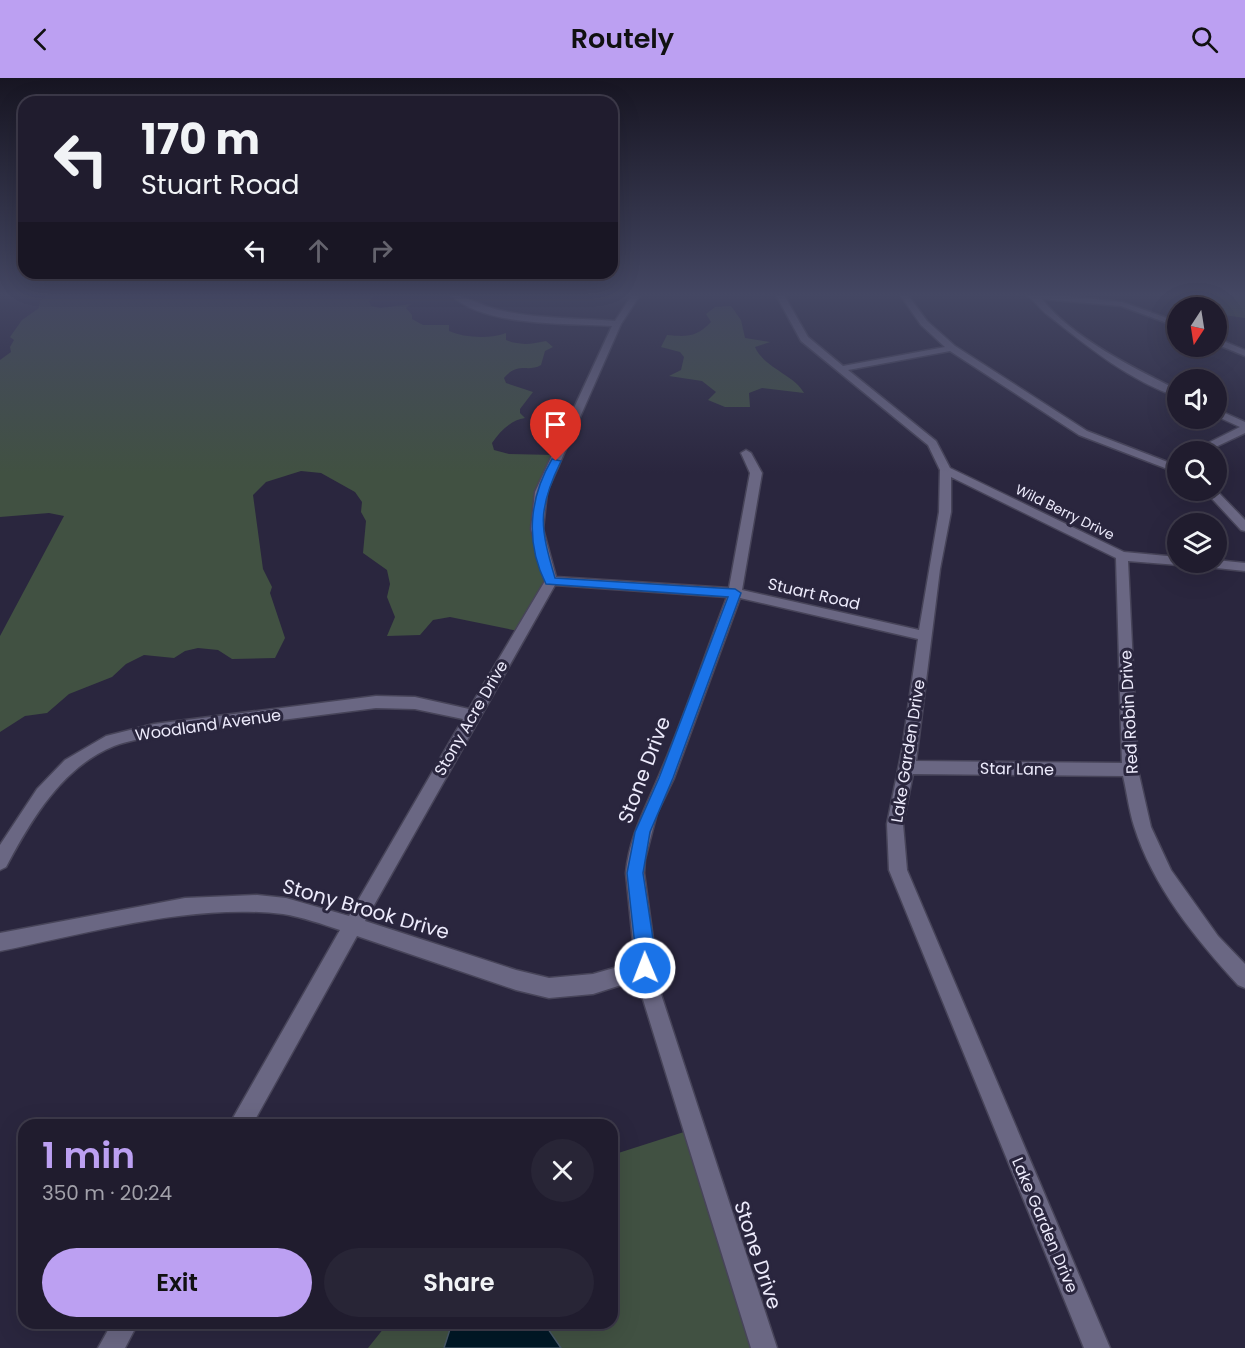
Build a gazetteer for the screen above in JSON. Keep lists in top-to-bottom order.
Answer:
{
  "streets": {
    "street": [
      "Wild Berry Drive",
      "Stuart Road",
      "Red Robin Drive",
      "Stony Acre Drive",
      "Woodland Avenue",
      "Lake Garden Drive",
      "Star Lane",
      "Stone Drive",
      "Stony Brook Drive"
    ]
  },
  "crossings": [
    ["Wild Berry Drive", "Red Robin Drive"],
    ["Wild Berry Drive", "Lake Garden Drive"],
    ["Stuart Road", "Stony Acre Drive"],
    ["Stuart Road", "Lake Garden Drive"],
    ["Stuart Road", "Stone Drive"],
    ["Red Robin Drive", "Star Lane"],
    ["Stony Acre Drive", "Woodland Avenue"],
    ["Stony Acre Drive", "Stony Brook Drive"],
    ["Lake Garden Drive", "Star Lane"],
    ["Stone Drive", "Stony Brook Drive"]
  ],
  "north": "bottom",
  "page": {
    "header": "Routely",
    "turn": ["170 m", "Stuart Road"],
    "heading": ["1 min", "350 m · 20:24"],
    "buttons": ["Exit", "Share"]
  }
}
